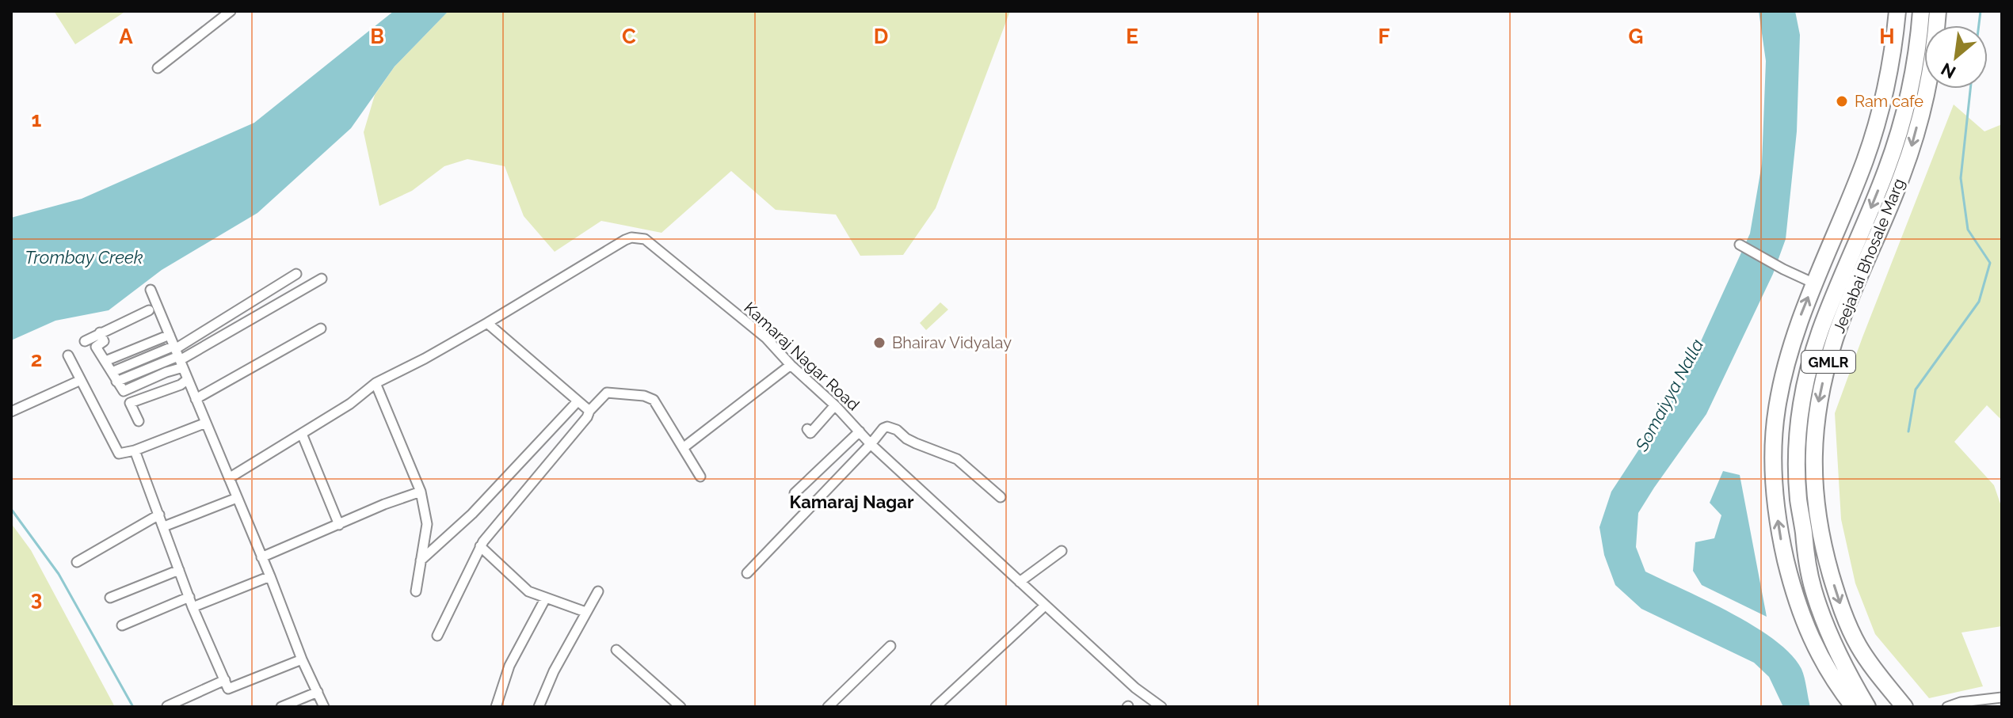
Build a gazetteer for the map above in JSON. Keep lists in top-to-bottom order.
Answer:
{
  "streets": {
    "highway": ["Jeejabai Bhosale Marg", "GMLR"],
    "street": ["Kamaraj Nagar Road"]
  },
  "districts": ["Kamaraj Nagar"],
  "water": ["Trombay Creek", "Somaiyya Nalla"],
  "places": ["Ram cafe", "Bhairav Vidyalay"],
  "north": "bottom left",
  "grid": {
    "columns": [
      "A",
      "B",
      "C",
      "D",
      "E",
      "F",
      "G",
      "H"
    ],
    "rows": ["1", "2", "3"]
  }
}
